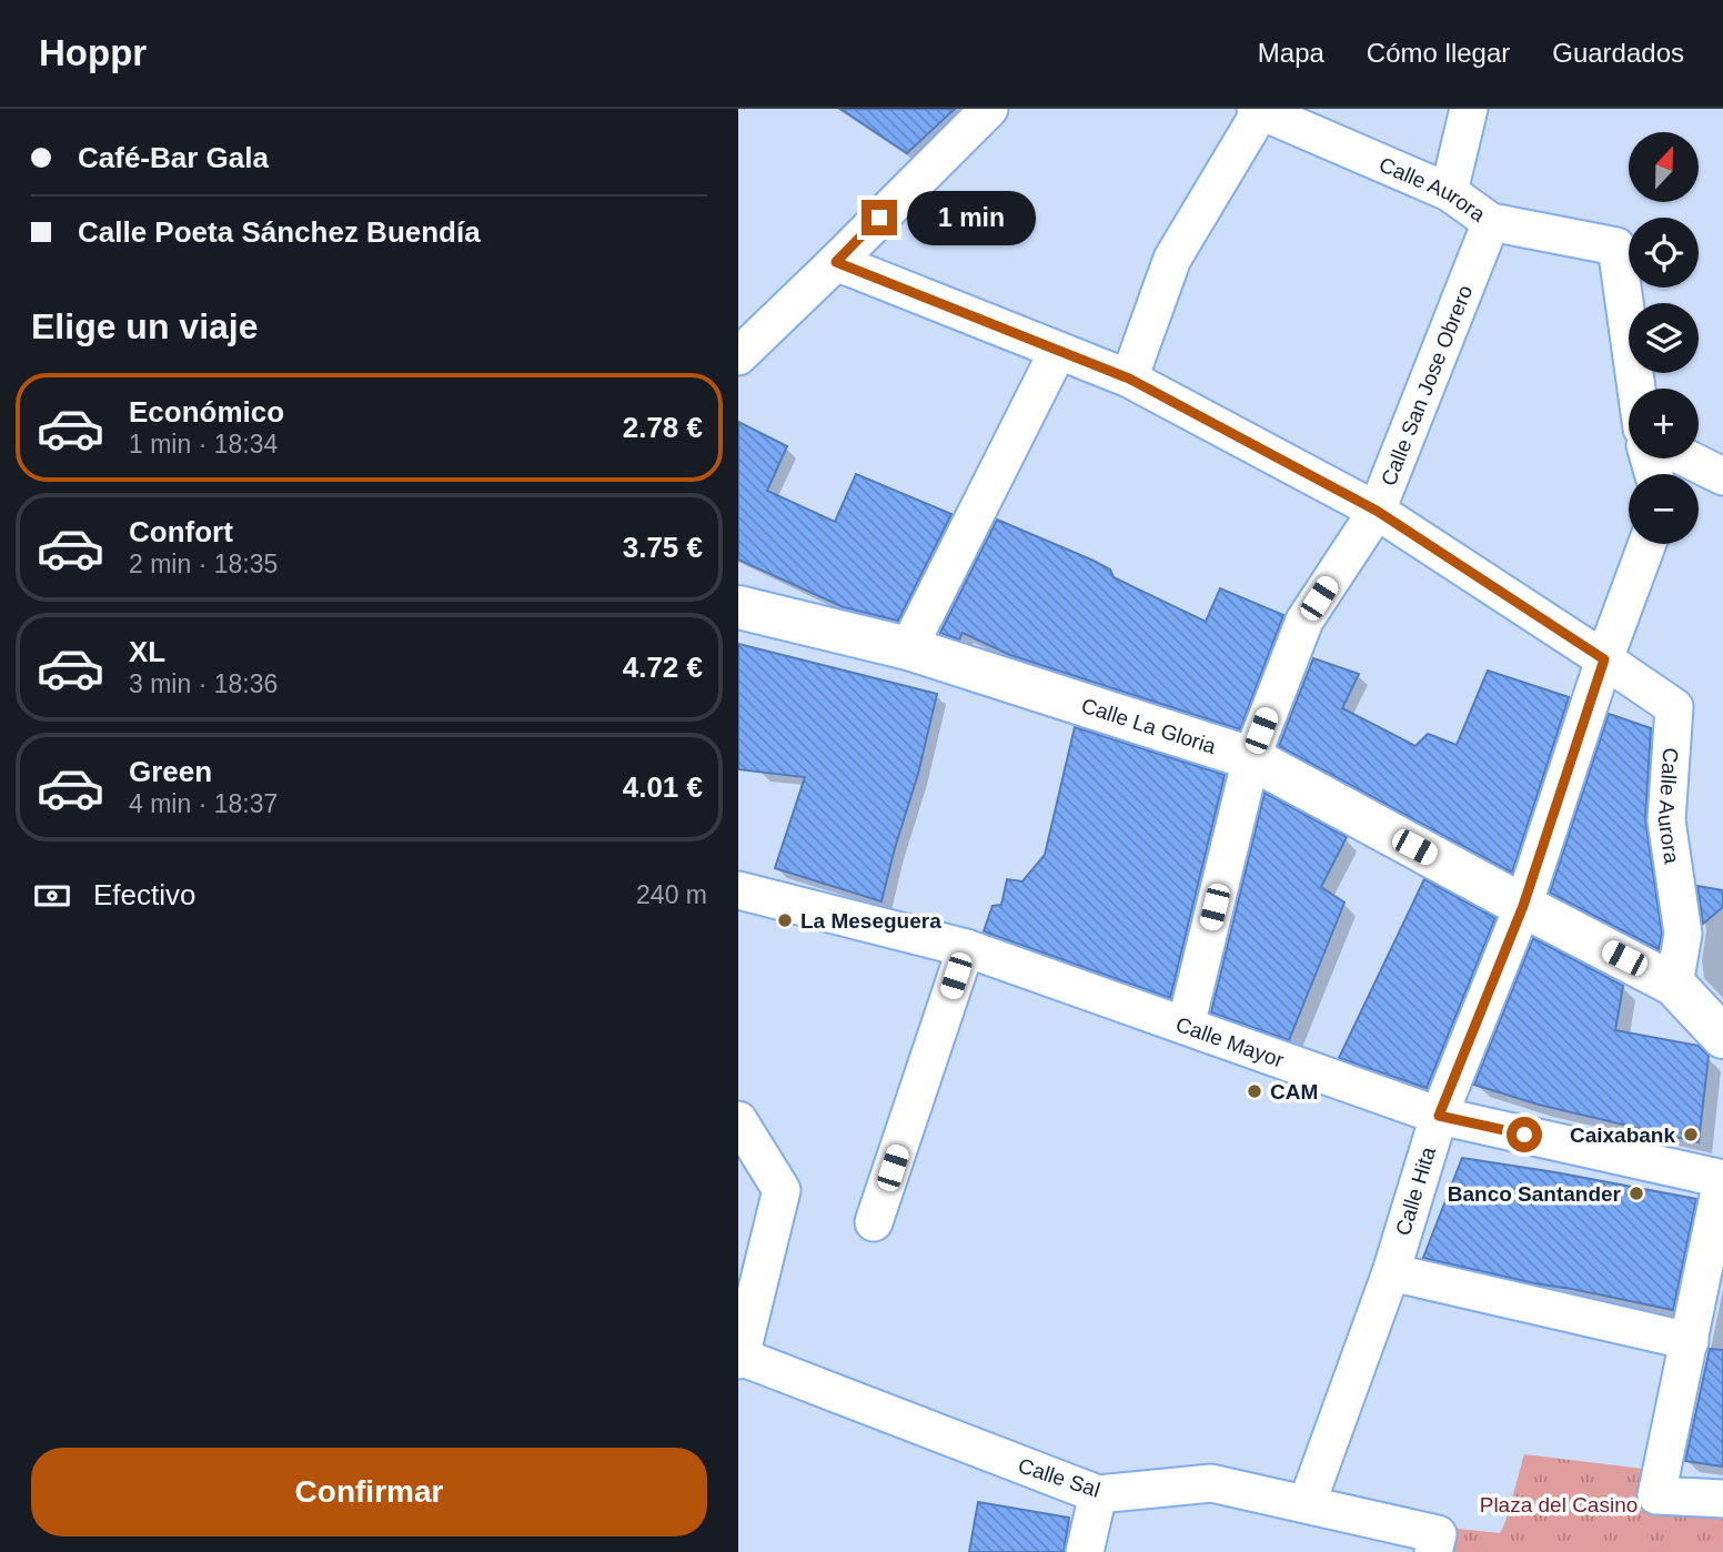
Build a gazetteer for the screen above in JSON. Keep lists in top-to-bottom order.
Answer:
{
  "streets": {
    "main road": ["Calle La Gloria"],
    "street": [
      "Calle Aurora",
      "Calle San Jose Obrero",
      "Calle Mayor",
      "Calle Hita",
      "Calle Sal"
    ]
  },
  "crossings": [
    ["Calle Aurora", "Calle San Jose Obrero"],
    ["Calle Aurora", "Calle La Gloria"],
    ["Calle Aurora", "Calle Hita"],
    ["Calle San Jose Obrero", "Calle La Gloria"],
    ["Calle San Jose Obrero", "Calle Mayor"],
    ["Calle La Gloria", "Calle Hita"],
    ["Calle Mayor", "Calle Hita"],
    ["Calle Hita", "Calle Sal"]
  ],
  "parks": ["Plaza del Casino"],
  "places": [
    "La Meseguera",
    "CAM",
    "Caixabank",
    "Banco Santander"
  ],
  "north": "top",
  "page": {
    "header": "Hoppr",
    "nav": ["Mapa", "Cómo llegar", "Guardados"],
    "banner": ["Café-Bar Gala", "Calle Poeta Sánchez Buendía"],
    "map_buttons": ["+", "−"],
    "bubble": "1 min",
    "heading": "Elige un viaje",
    "list": [
      {
        "name": "Económico",
        "note": "1 min · 18:34",
        "value": "2.78 €"
      },
      {
        "name": "Confort",
        "note": "2 min · 18:35",
        "value": "3.75 €"
      },
      {
        "name": "XL",
        "note": "3 min · 18:36",
        "value": "4.72 €"
      },
      {
        "name": "Green",
        "note": "4 min · 18:37",
        "value": "4.01 €"
      }
    ],
    "pay": ["Efectivo", "240 m"],
    "buttons": "Confirmar"
  }
}
